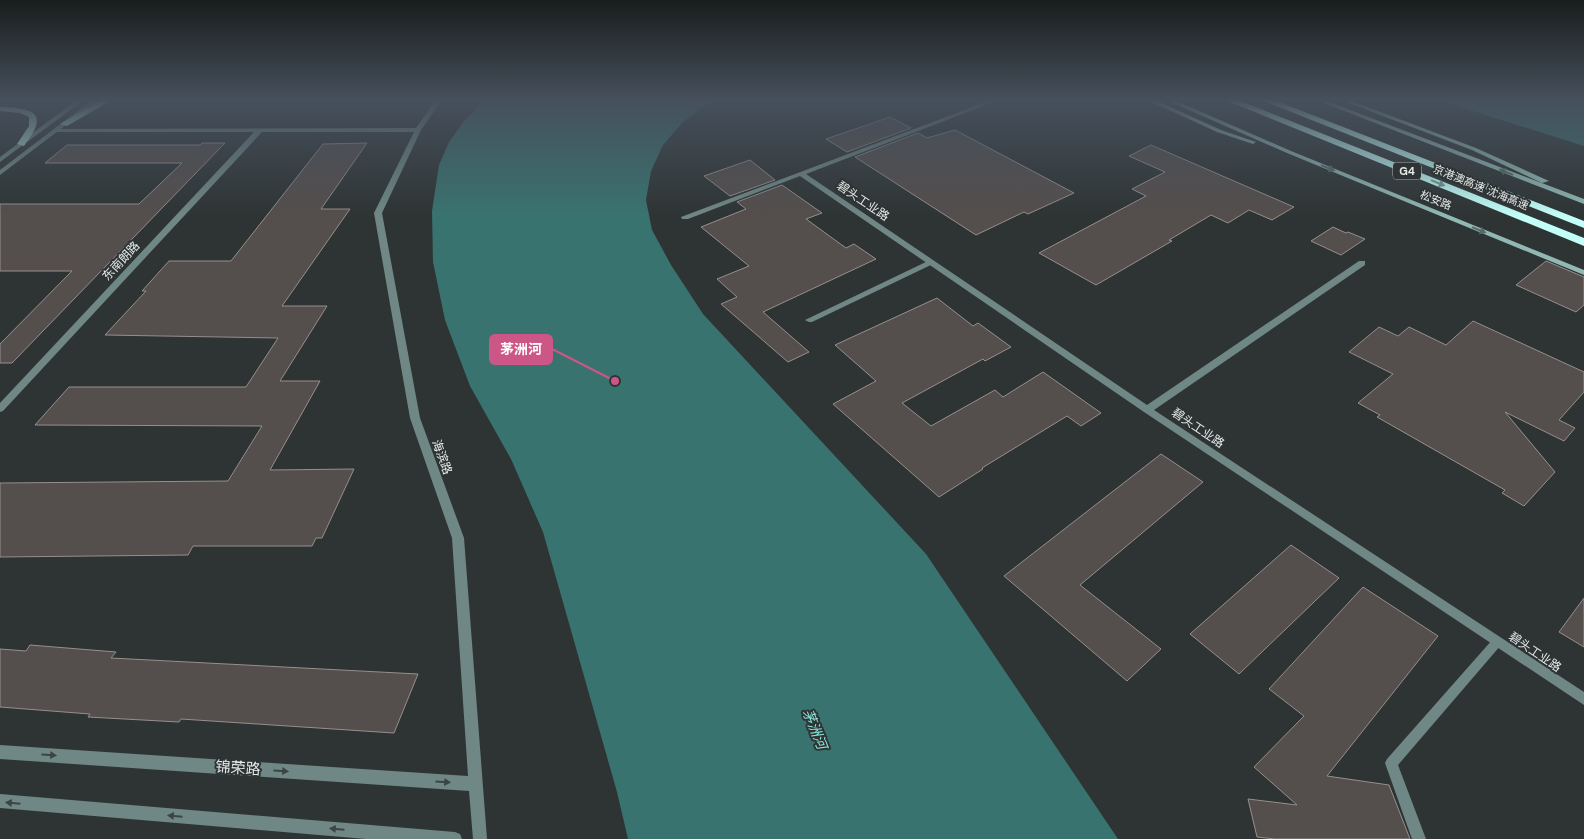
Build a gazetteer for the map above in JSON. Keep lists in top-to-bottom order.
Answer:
{
  "streets": {
    "highway": ["G4", "京港澳高速 沈海高速"],
    "main road": ["松安路"],
    "street": [
      "碧头工业路",
      "东南朗路",
      "海滨路",
      "锦荣路"
    ]
  },
  "crossings": [
    ["海滨路", "锦荣路"]
  ],
  "water": ["茅洲河"],
  "places": ["茅洲河"]
}
